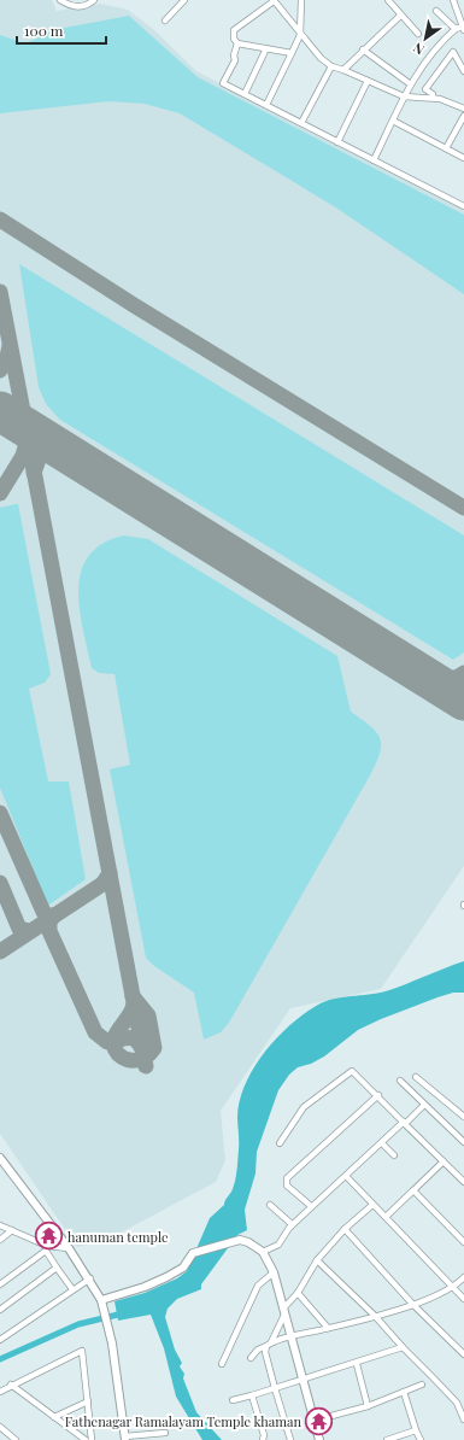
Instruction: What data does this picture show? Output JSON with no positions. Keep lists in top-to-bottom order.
{
  "places": {
    "temple": ["hanuman temple", "Fathenagar Ramalayam Temple khaman"]
  },
  "scale_bar": "100 m",
  "north": "bottom left"
}
